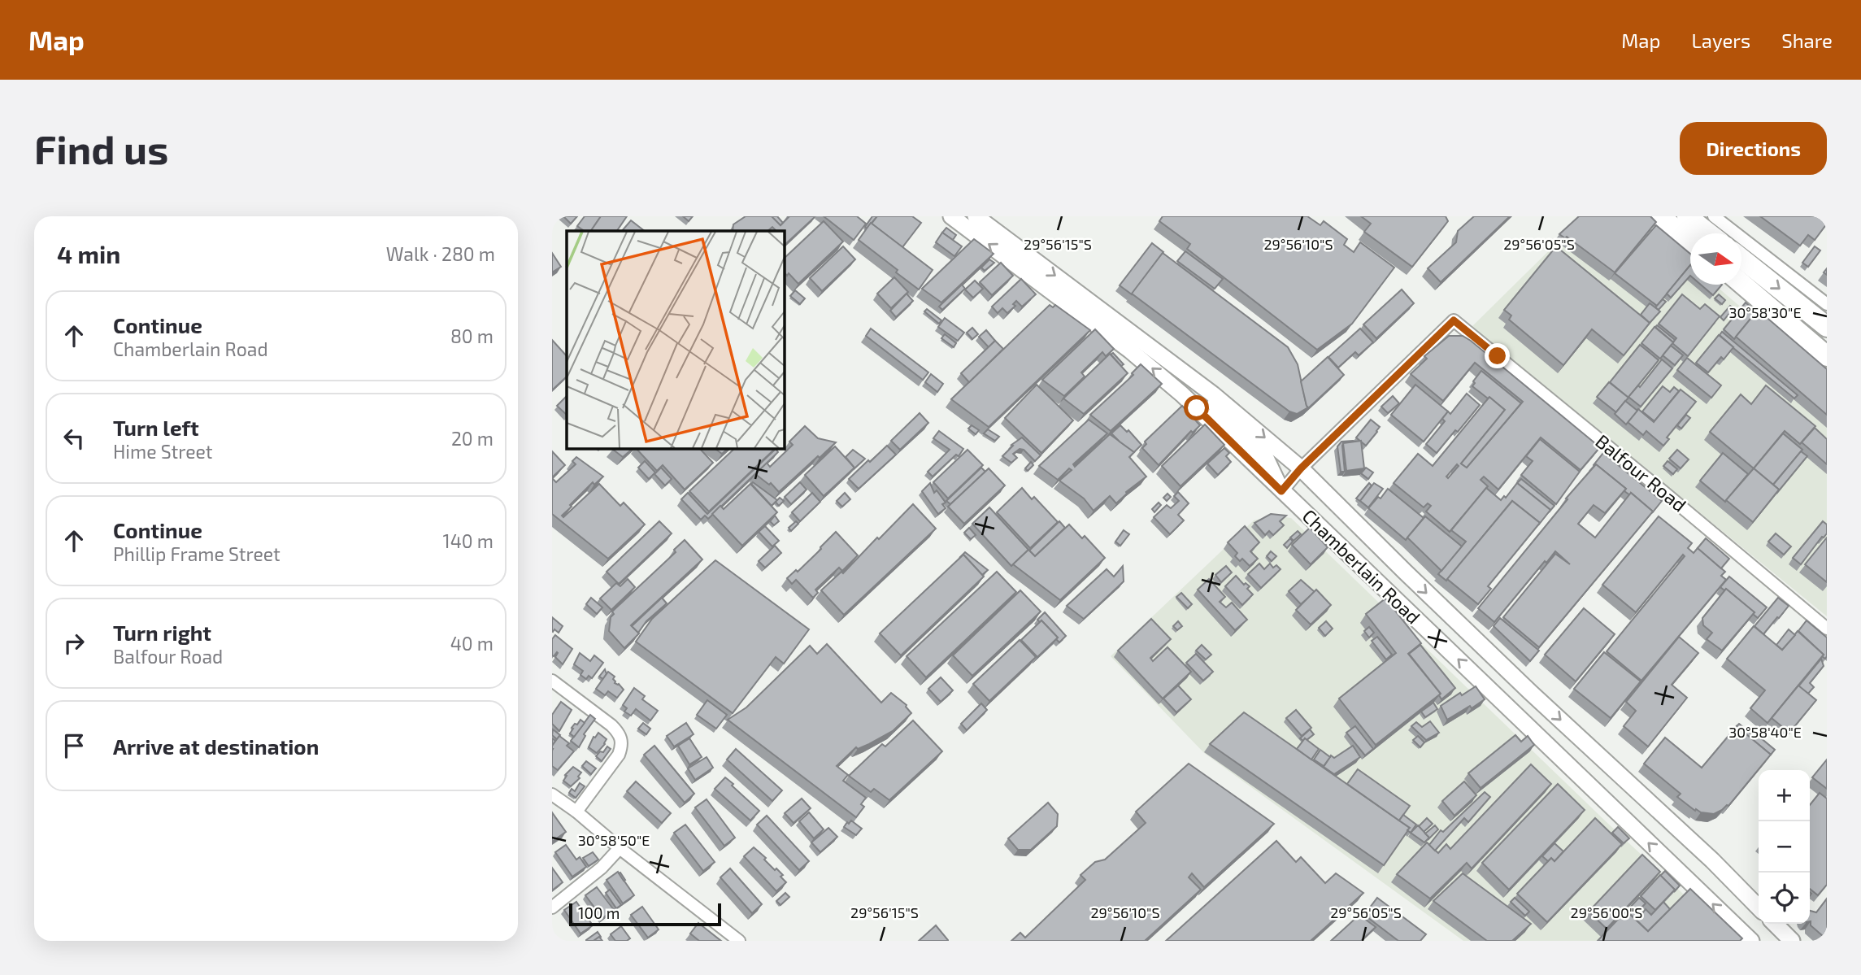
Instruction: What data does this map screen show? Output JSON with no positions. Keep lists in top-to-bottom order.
{
  "streets": {
    "street": ["Balfour Road", "Chamberlain Road"]
  },
  "crossings": [
    ["Balfour Road", "Chamberlain Road"]
  ],
  "scale_bar": "100 m",
  "north": "right",
  "page": {
    "header": "Map",
    "nav": ["Map", "Layers", "Share"],
    "buttons": "Directions",
    "title": "Find us",
    "heading": ["4 min", "Walk · 280 m"],
    "list": [
      ["Continue", "Chamberlain Road", "80 m"],
      ["Turn left", "Hime Street", "20 m"],
      ["Continue", "Phillip Frame Street", "140 m"],
      ["Turn right", "Balfour Road", "40 m"],
      "Arrive at destination"
    ],
    "map_buttons": ["+", "−"],
    "scale": "100 m"
  },
  "coordinates": [
    "29°56'15\"S",
    "29°56'10\"S",
    "29°56'05\"S",
    "30°58'30\"E",
    "30°58'40\"E",
    "30°58'50\"E",
    "29°56'00\"S"
  ]
}
